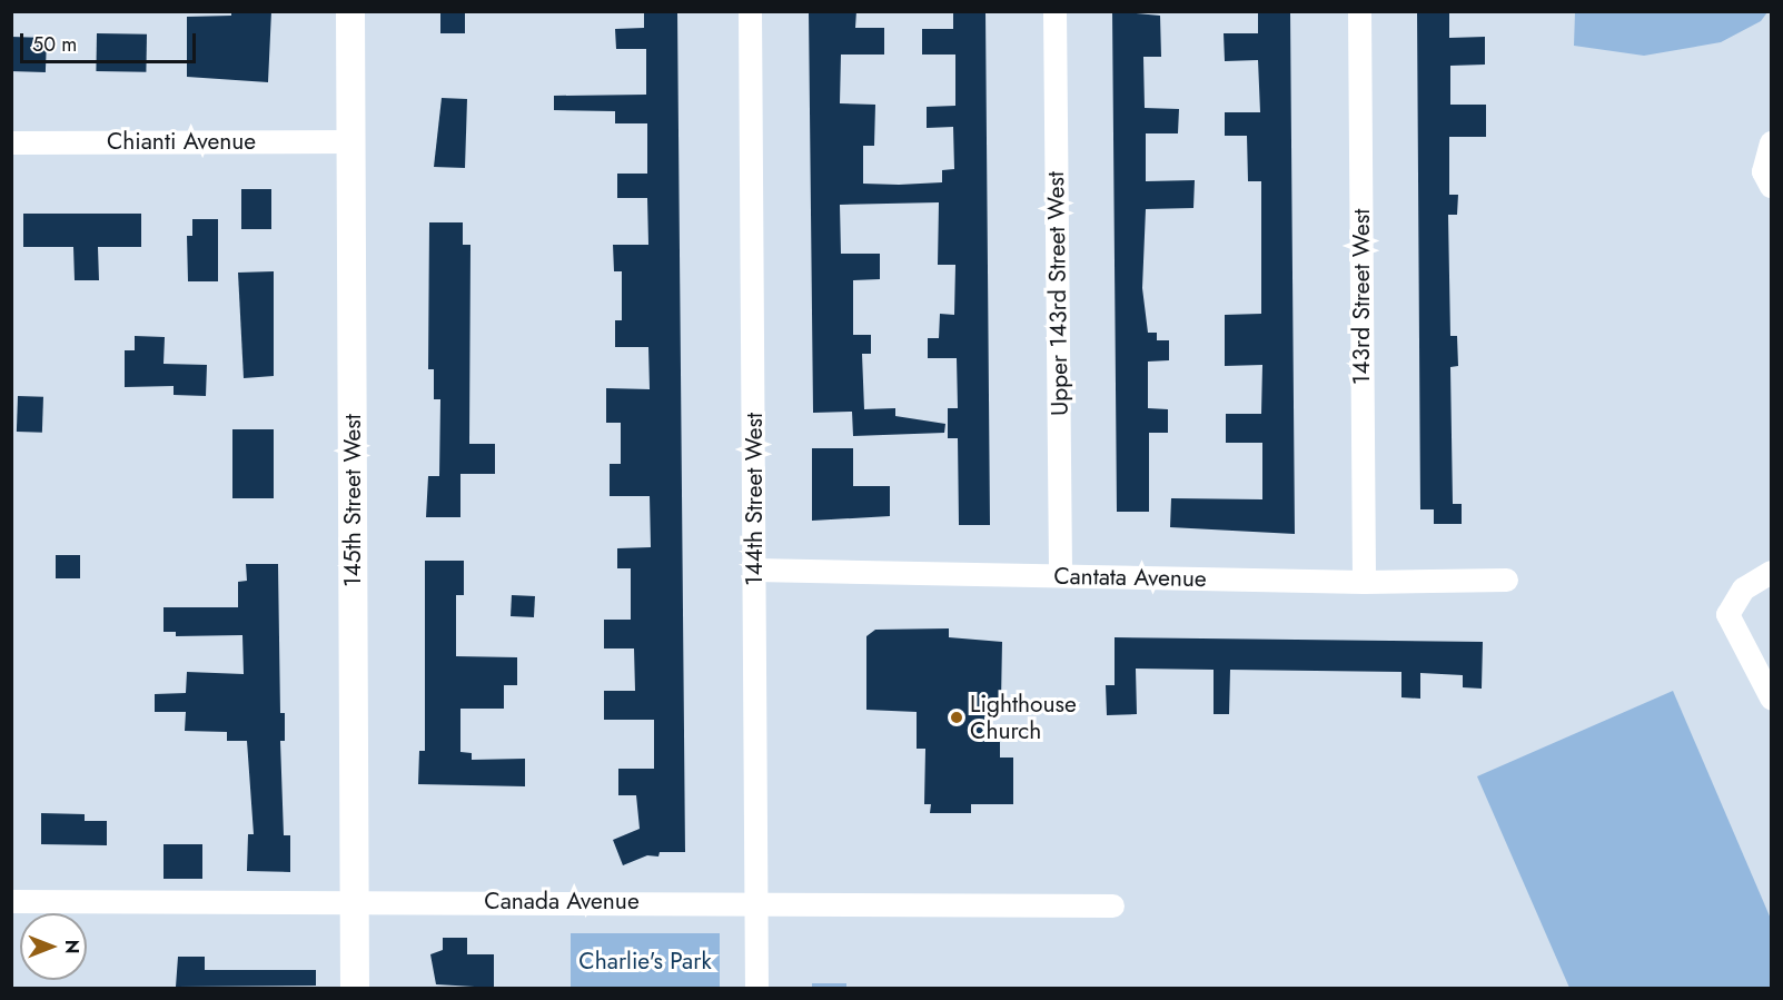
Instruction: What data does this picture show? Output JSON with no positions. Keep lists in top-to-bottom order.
{
  "streets": {
    "street": [
      "Chianti Avenue",
      "Upper 143rd Street West",
      "143rd Street West",
      "144th Street West",
      "145th Street West",
      "Cantata Avenue",
      "Canada Avenue"
    ]
  },
  "crossings": [
    ["Chianti Avenue", "145th Street West"],
    ["Upper 143rd Street West", "Cantata Avenue"],
    ["143rd Street West", "Cantata Avenue"],
    ["144th Street West", "Cantata Avenue"],
    ["144th Street West", "Canada Avenue"],
    ["145th Street West", "Canada Avenue"]
  ],
  "parks": ["Charlie's Park"],
  "places": ["Lighthouse Church"],
  "scale_bar": "50 m",
  "north": "right"
}
